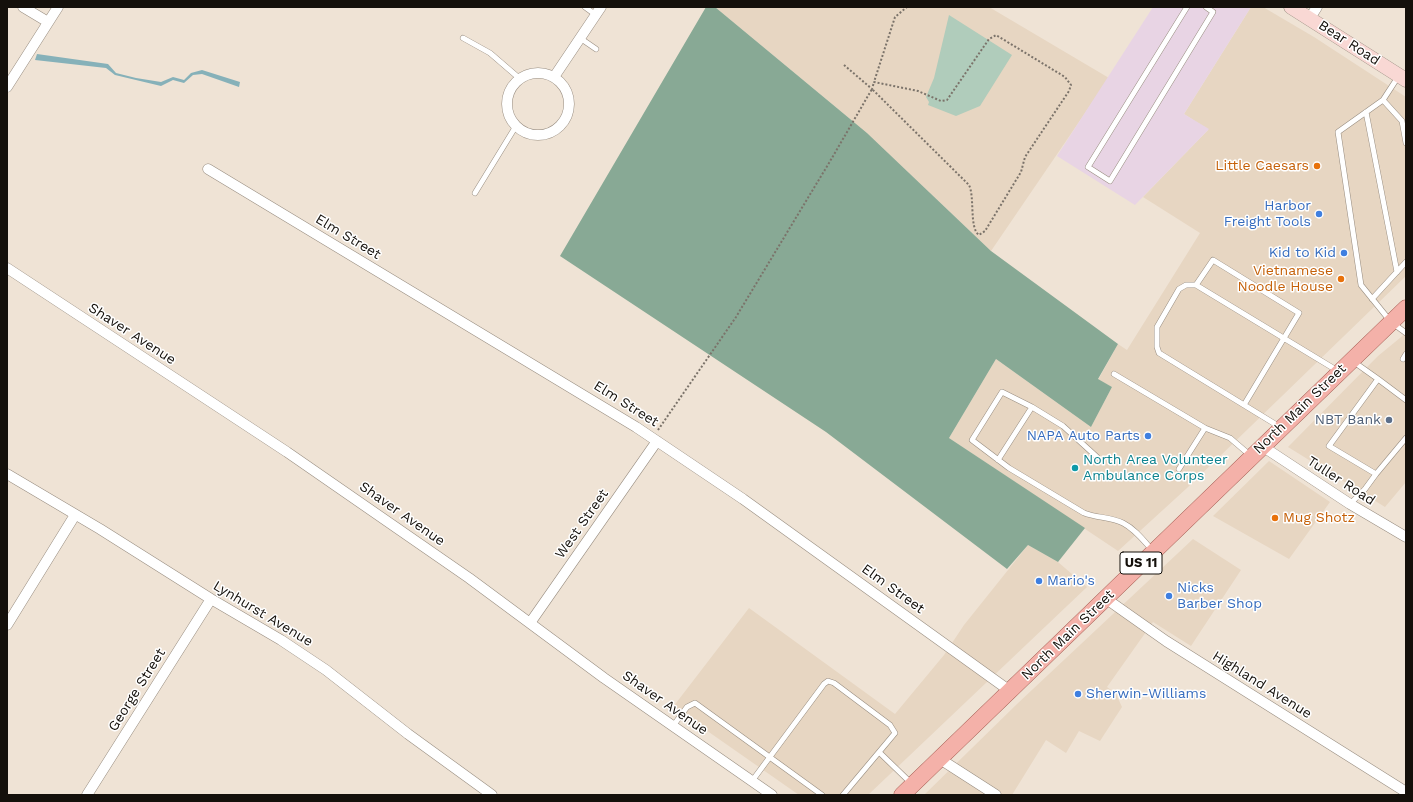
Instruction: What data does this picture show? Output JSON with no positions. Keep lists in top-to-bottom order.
{
  "streets": {
    "main road": ["Bear Road", "North Main Street", "US 11"],
    "street": [
      "Elm Street",
      "Shaver Avenue",
      "Tuller Road",
      "West Street",
      "Lynhurst Avenue",
      "Highland Avenue",
      "George Street"
    ]
  },
  "crossings": [
    ["Elm Street", "North Main Street"],
    ["Elm Street", "West Street"],
    ["Shaver Avenue", "West Street"],
    ["North Main Street", "Tuller Road"],
    ["North Main Street", "Highland Avenue"],
    ["Lynhurst Avenue", "George Street"]
  ],
  "places": [
    "Little Caesars",
    "Harbor Freight Tools",
    "Kid to Kid",
    "Vietnamese Noodle House",
    "NBT Bank",
    "NAPA Auto Parts",
    "North Area Volunteer Ambulance Corps",
    "Mug Shotz",
    "Mario's",
    "Nicks Barber Shop",
    "Sherwin-Williams"
  ]
}
